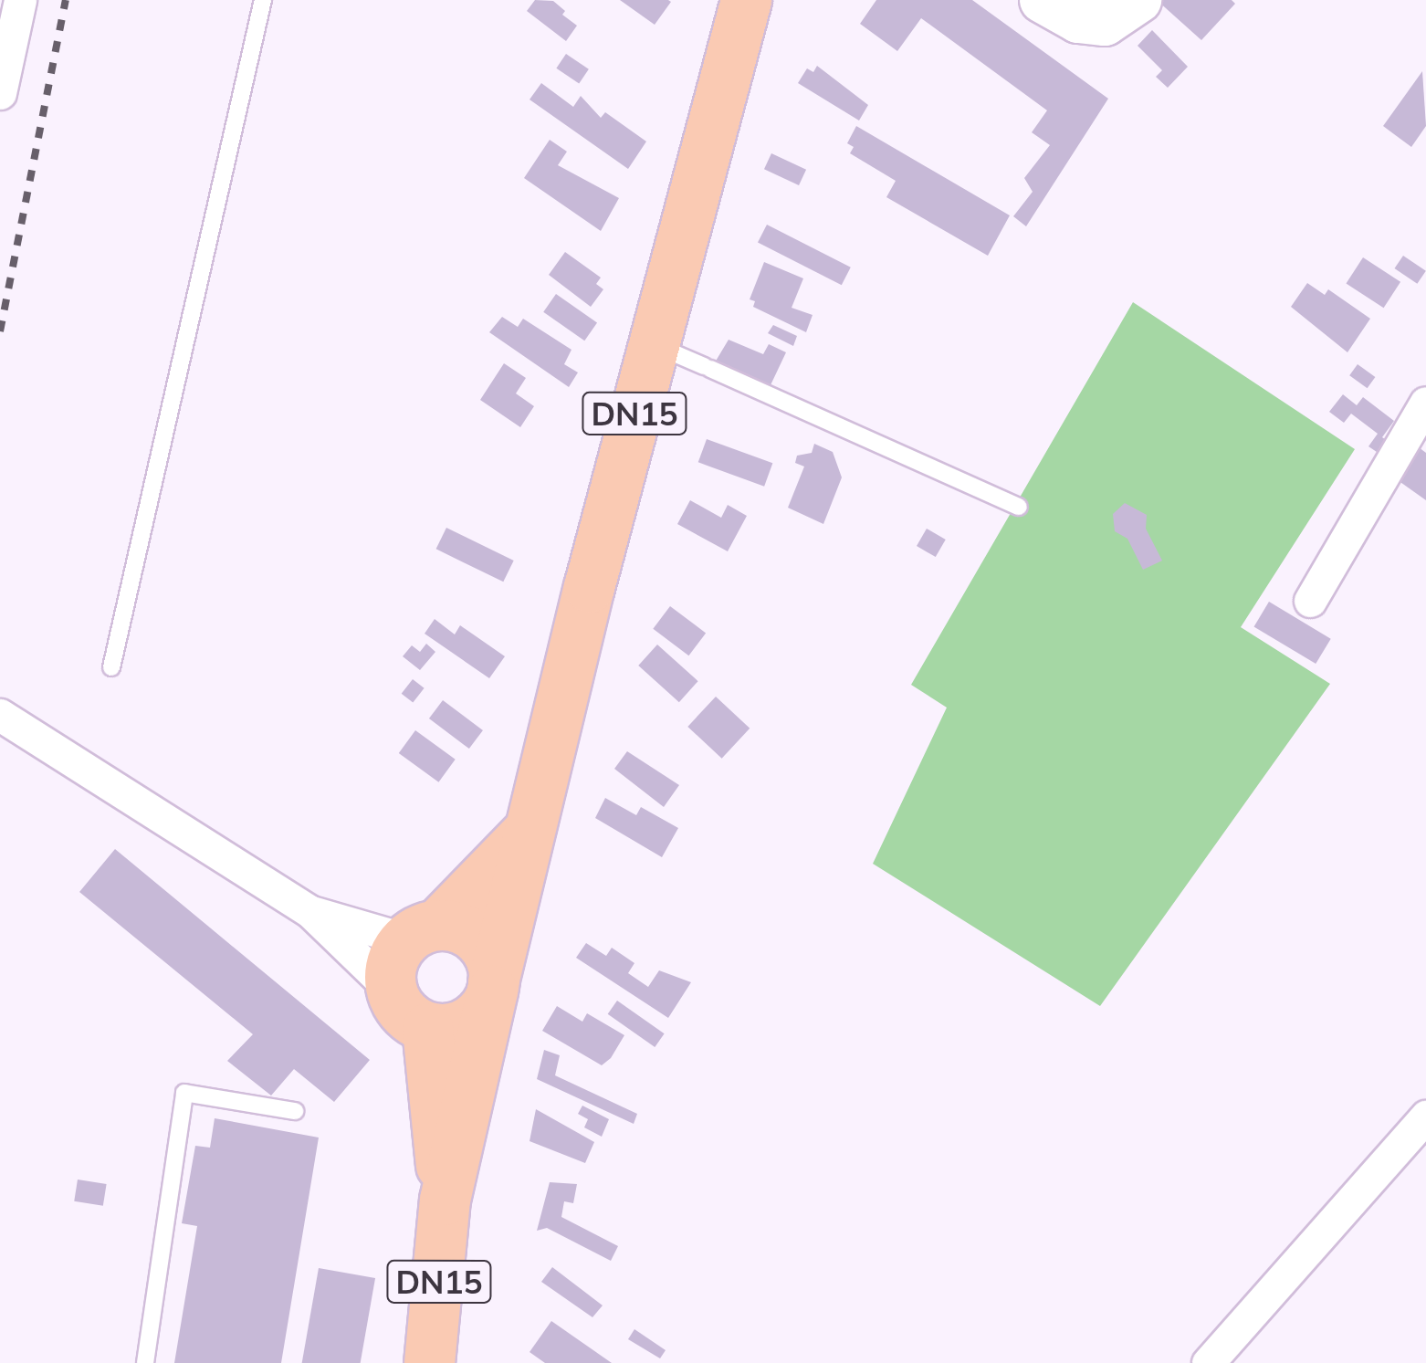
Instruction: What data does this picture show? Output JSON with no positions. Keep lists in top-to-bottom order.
{
  "streets": {
    "main road": ["DN15"]
  }
}
